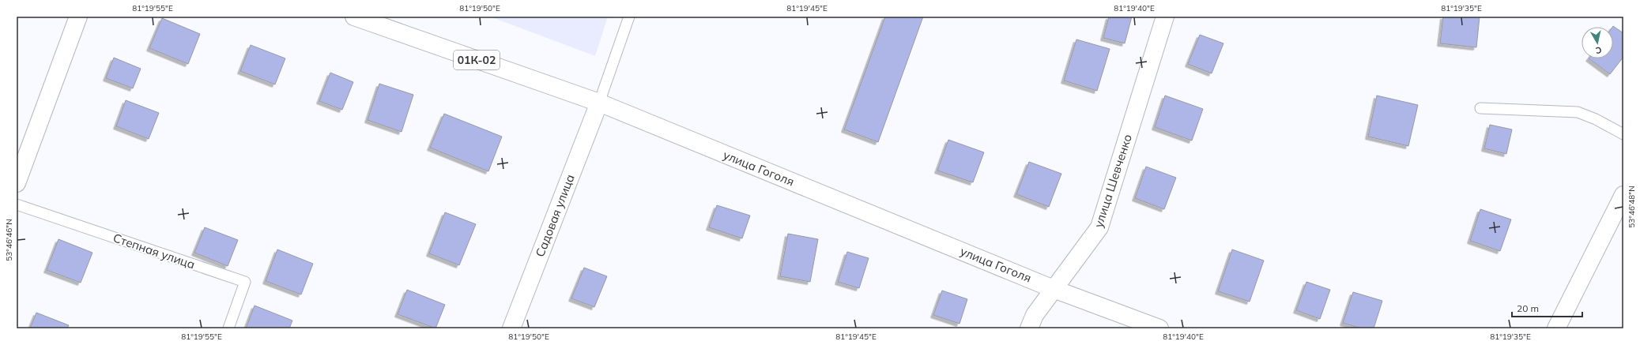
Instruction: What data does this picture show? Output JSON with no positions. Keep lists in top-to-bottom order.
{
  "streets": {
    "main road": [
      "01К-02",
      "улица Гоголя",
      "улица Шевченко",
      "Садовая улица"
    ],
    "lane": ["Степная улица"]
  },
  "crossings": [
    ["улица Гоголя", "улица Шевченко"],
    ["улица Гоголя", "Садовая улица"]
  ],
  "scale_bar": "20 m",
  "north": "bottom",
  "coordinates": [
    "81°19'55\"E",
    "81°19'50\"E",
    "81°19'45\"E",
    "81°19'40\"E",
    "81°19'35\"E",
    "53°46'48\"N",
    "53°46'46\"N"
  ]
}
